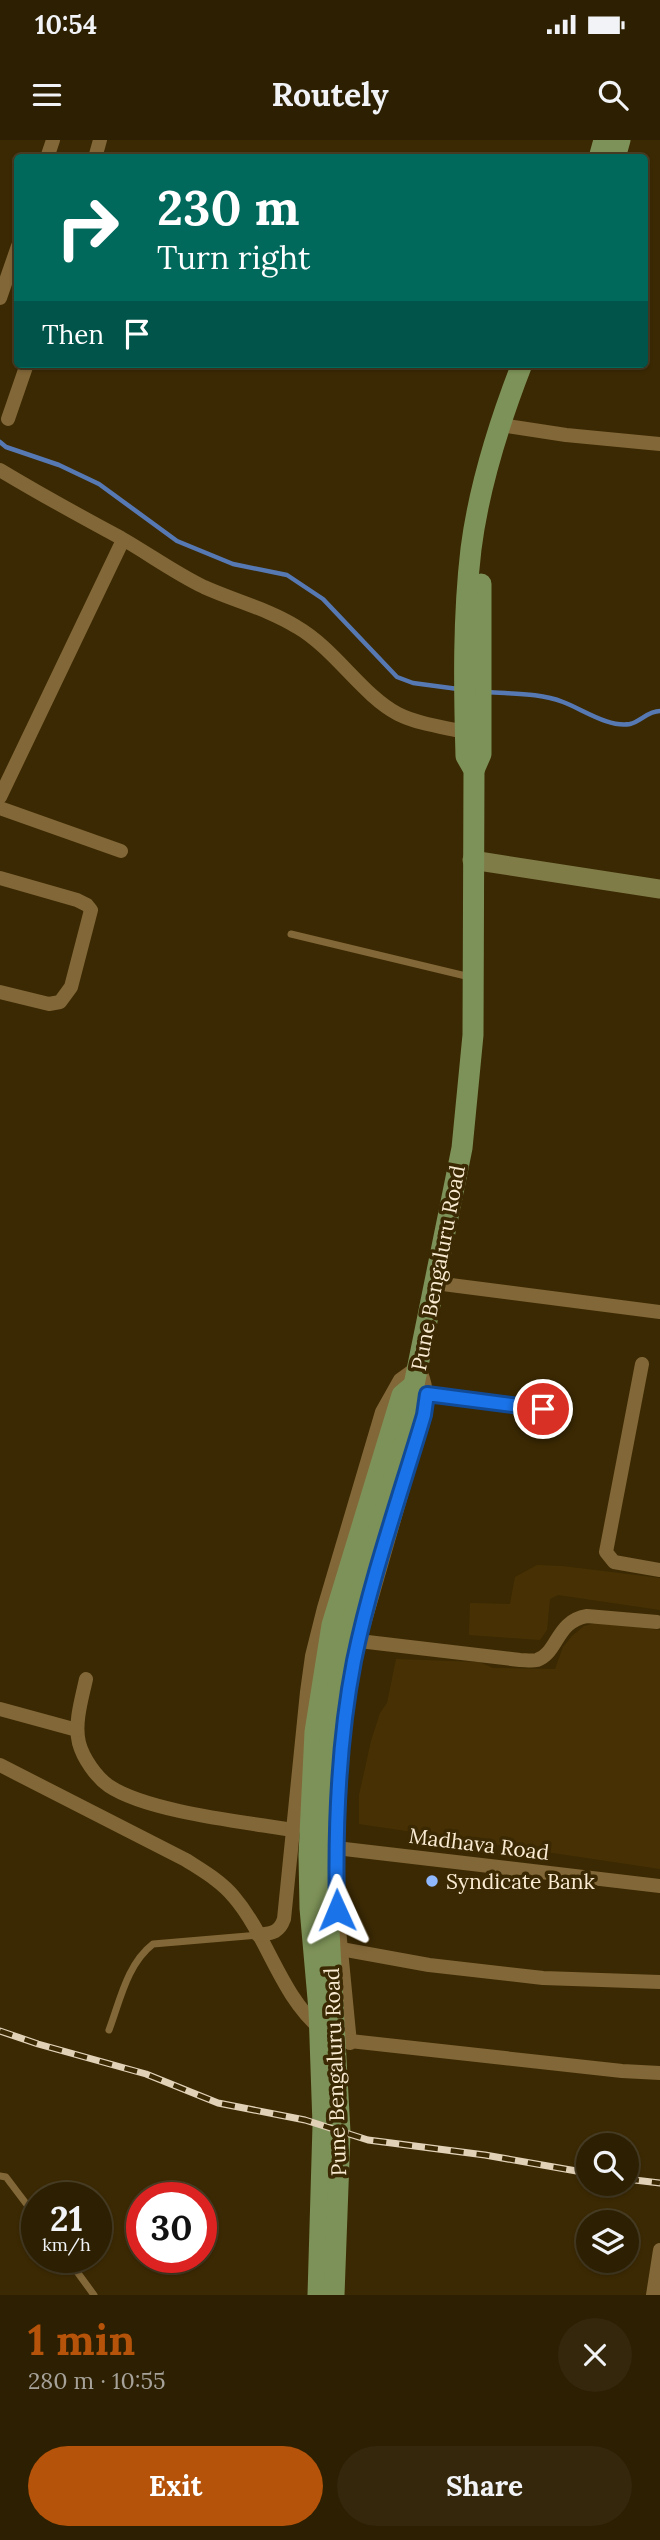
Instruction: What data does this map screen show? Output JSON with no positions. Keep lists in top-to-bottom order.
{
  "streets": {
    "main road": ["Pune Bengaluru Road"],
    "street": ["Madhava Road"]
  },
  "places": ["Syndicate Bank"],
  "page": {
    "status": "10:54",
    "header": "Routely",
    "turn": ["230 m", "Turn right"],
    "then": "Then",
    "speed": "21 km/h",
    "limit": "30",
    "heading": ["1 min", "280 m · 10:55"],
    "buttons": ["Exit", "Share"]
  }
}
